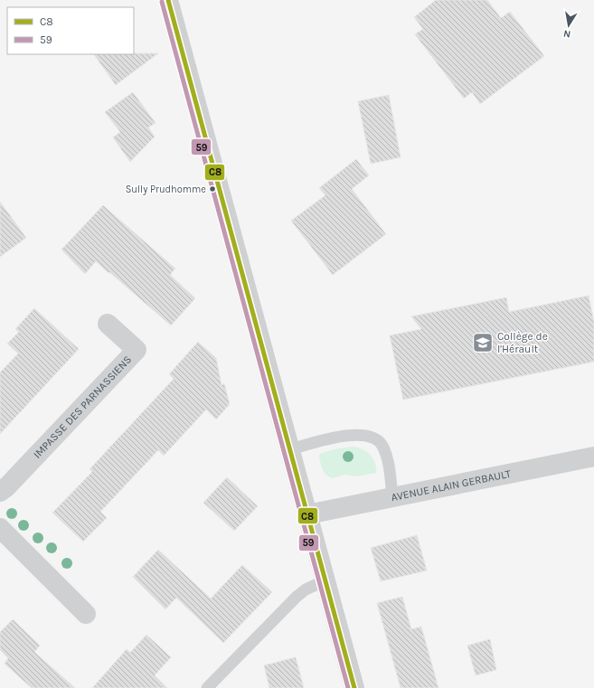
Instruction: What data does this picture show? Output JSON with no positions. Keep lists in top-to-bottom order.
{
  "streets": {
    "street": ["IMPASSE DES PARNASSIENS", "AVENUE ALAIN GERBAULT"]
  },
  "places": {
    "other": ["Sully Prudhomme"],
    "school or university": ["Collège de l'Hérault"]
  },
  "lines": ["transit line C8", "transit line 59"],
  "legend": ["C8", "59"],
  "north": "bottom"
}
